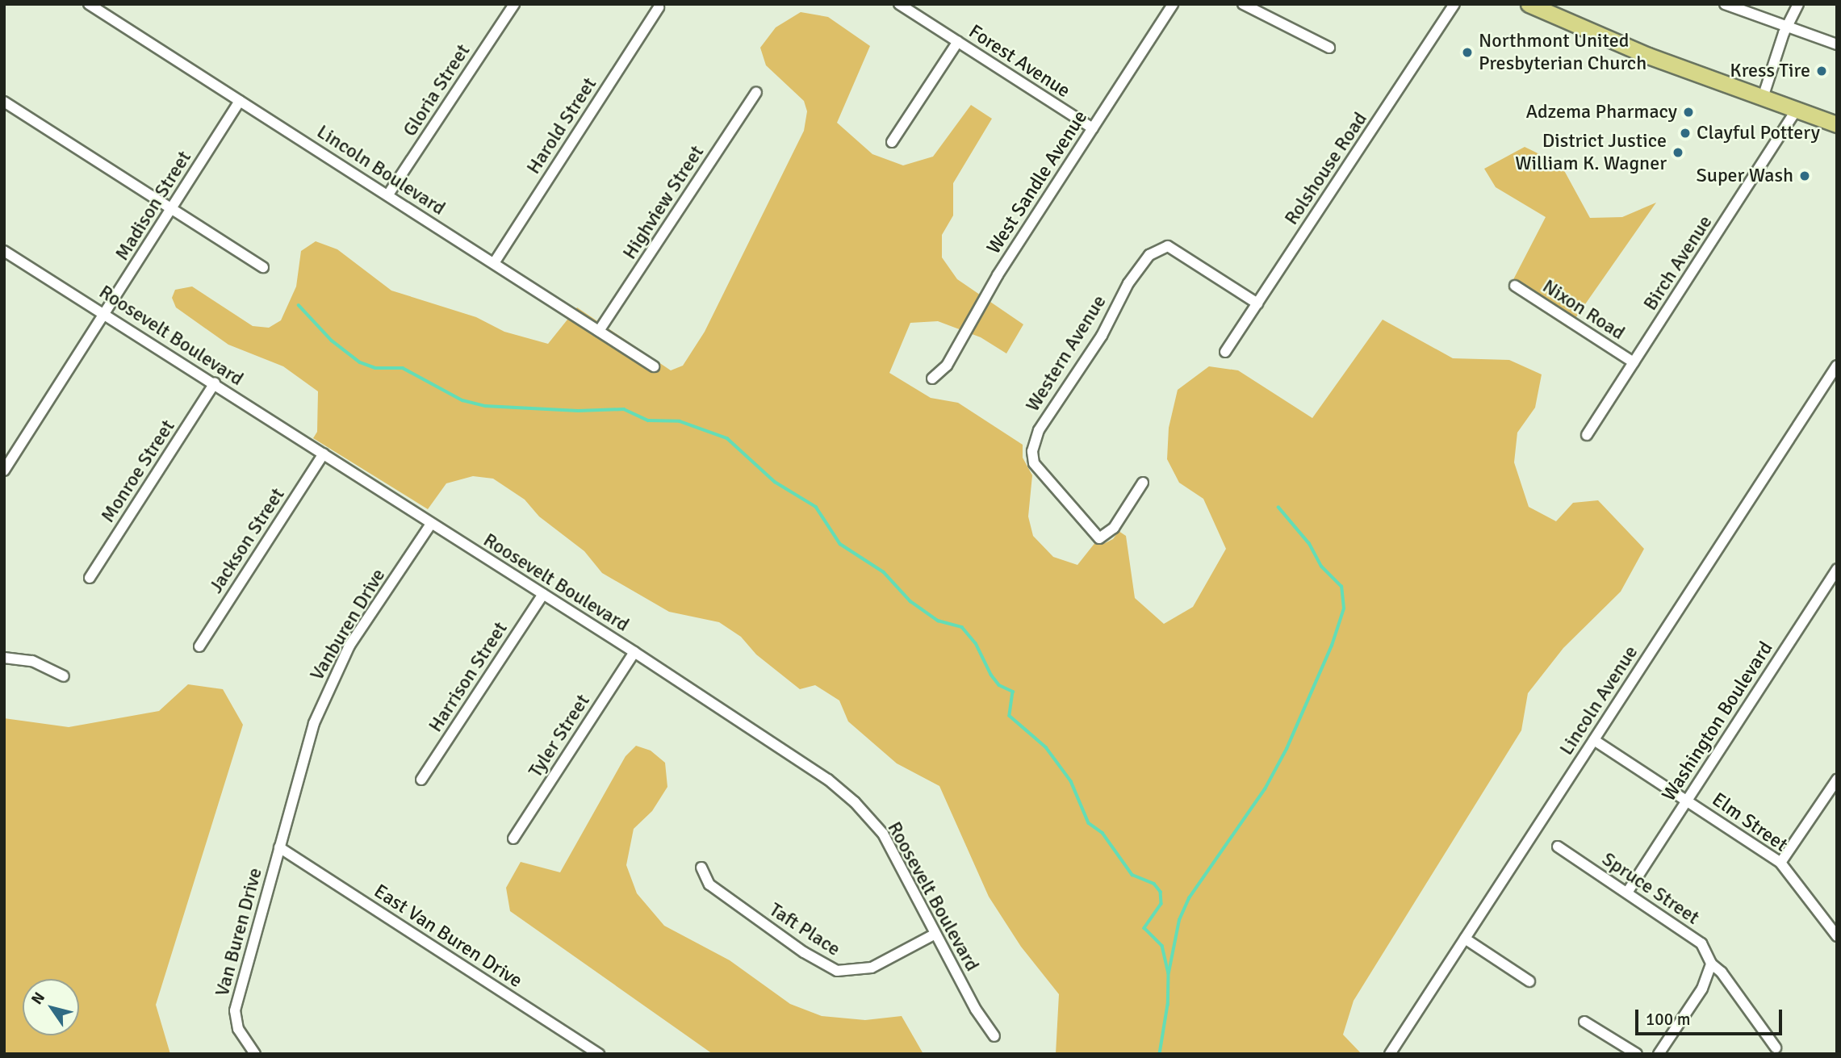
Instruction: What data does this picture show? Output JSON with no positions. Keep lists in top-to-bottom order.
{
  "streets": {
    "street": [
      "Forest Avenue",
      "Gloria Street",
      "Harold Street",
      "Rolshouse Road",
      "Lincoln Boulevard",
      "West Sandle Avenue",
      "Highview Street",
      "Madison Street",
      "Birch Avenue",
      "Nixon Road",
      "Roosevelt Boulevard",
      "Western Avenue",
      "Monroe Street",
      "Jackson Street",
      "Vanburen Drive",
      "Harrison Street",
      "Lincoln Avenue",
      "Washington Boulevard",
      "Tyler Street",
      "Elm Street",
      "Spruce Street",
      "Taft Place",
      "Van Buren Drive",
      "East Van Buren Drive"
    ]
  },
  "crossings": [
    ["Forest Avenue", "West Sandle Avenue"],
    ["Gloria Street", "Lincoln Boulevard"],
    ["Harold Street", "Lincoln Boulevard"],
    ["Rolshouse Road", "Western Avenue"],
    ["Lincoln Boulevard", "Highview Street"],
    ["Lincoln Boulevard", "Madison Street"],
    ["Madison Street", "Roosevelt Boulevard"],
    ["Birch Avenue", "Nixon Road"],
    ["Roosevelt Boulevard", "Monroe Street"],
    ["Roosevelt Boulevard", "Jackson Street"],
    ["Roosevelt Boulevard", "Vanburen Drive"],
    ["Roosevelt Boulevard", "Harrison Street"],
    ["Roosevelt Boulevard", "Tyler Street"],
    ["Roosevelt Boulevard", "Taft Place"],
    ["Vanburen Drive", "Van Buren Drive"],
    ["Vanburen Drive", "East Van Buren Drive"],
    ["Lincoln Avenue", "Elm Street"],
    ["Washington Boulevard", "Elm Street"],
    ["Washington Boulevard", "Spruce Street"],
    ["Van Buren Drive", "East Van Buren Drive"]
  ],
  "places": [
    "Northmont United Presbyterian Church",
    "Kress Tire",
    "Adzema Pharmacy",
    "Clayful Pottery",
    "District Justice William K. Wagner",
    "Super Wash"
  ],
  "scale_bar": "100 m",
  "north": "top left"
}
